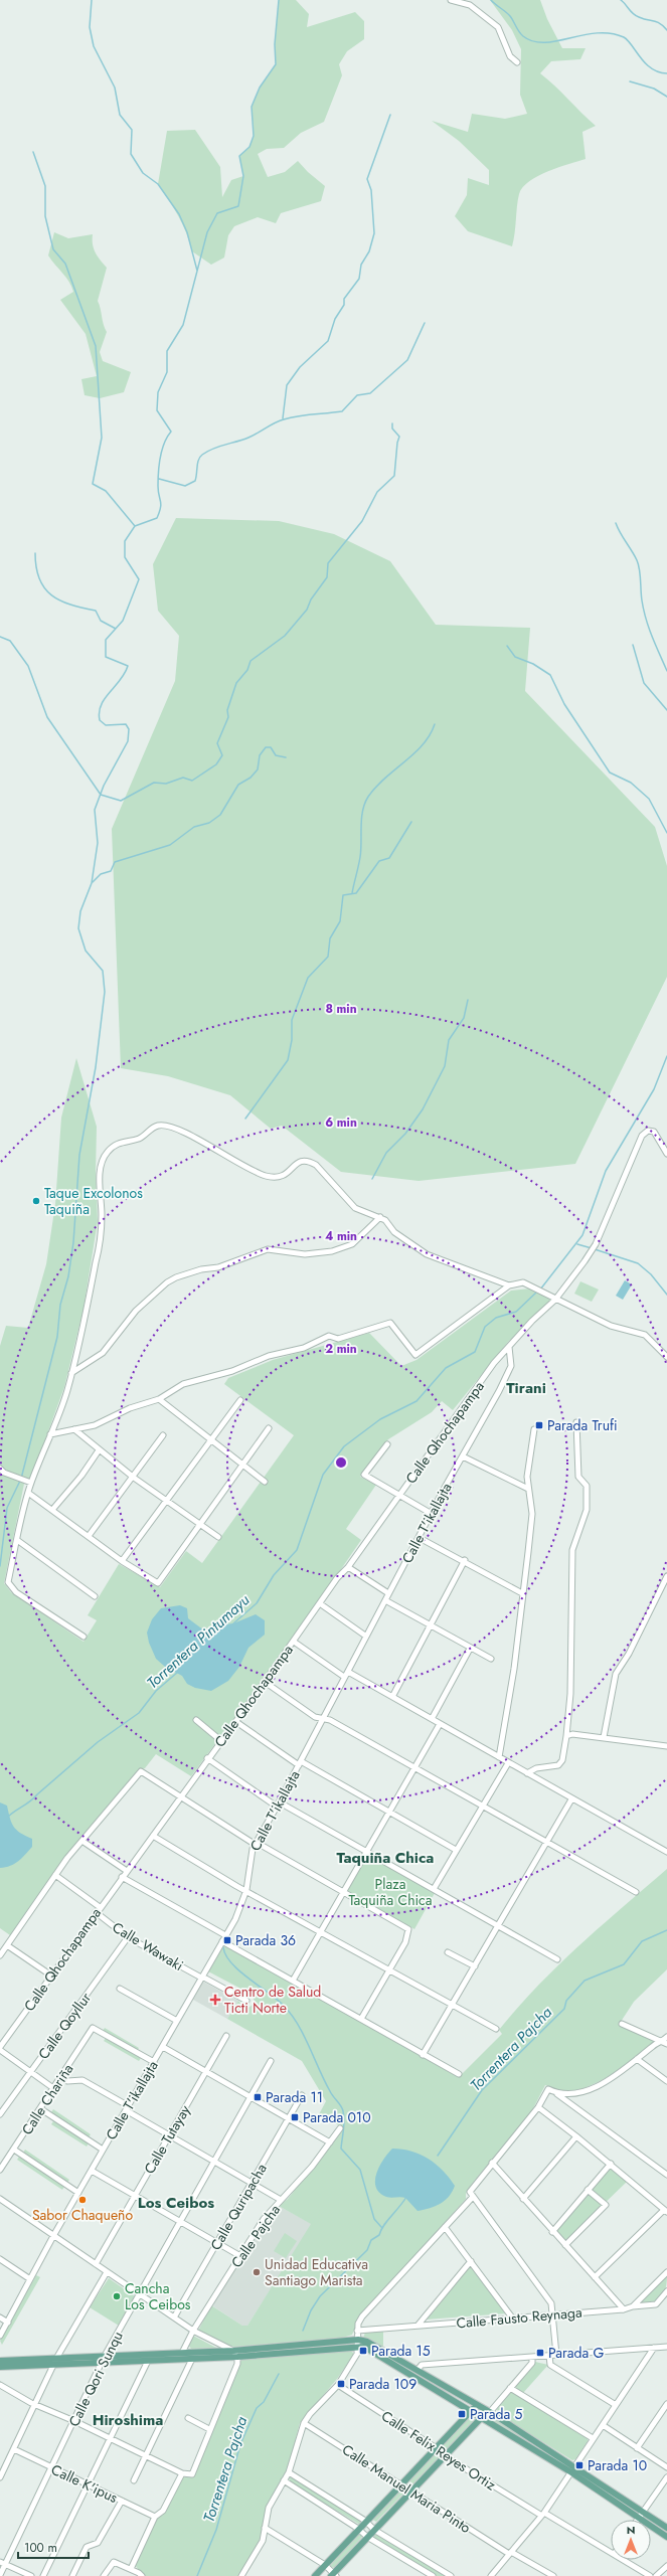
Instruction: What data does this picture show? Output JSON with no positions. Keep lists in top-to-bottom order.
{
  "streets": {
    "street": [
      "Calle Qhochapampa",
      "Calle T'ikallajta",
      "Calle Wawaki",
      "Calle Qoyllur",
      "Calle Chariña",
      "Calle Tutayay",
      "Calle Quripacha",
      "Calle Pajcha",
      "Calle Fausto Reynaga",
      "Calle Qori Sunqu",
      "Calle Felix Reyes Ortiz",
      "Calle K'ipus",
      "Calle Manuel Maria Pinto"
    ]
  },
  "crossings": [
    ["Calle Qhochapampa", "Calle T'ikallajta"],
    ["Calle Qhochapampa", "Calle Wawaki"],
    ["Calle T'ikallajta", "Calle Wawaki"],
    ["Calle T'ikallajta", "Calle Chariña"],
    ["Calle Wawaki", "Calle Qoyllur"],
    ["Calle Qori Sunqu", "Calle K'ipus"]
  ],
  "districts": [
    "Tirani",
    "Taquiña Chica",
    "Los Ceibos",
    "Hiroshima"
  ],
  "water": ["Torrentera Pintumayu", "Torrentera Pajcha"],
  "parks": ["Plaza Taquiña Chica"],
  "places": {
    "other": [
      "Taque Excolonos Taquiña",
      "Sabor Chaqueño",
      "Unidad Educativa Santiago Marista",
      "Cancha Los Ceibos"
    ],
    "transit": [
      "Parada Trufi",
      "Parada 36",
      "Parada 11",
      "Parada 010",
      "Parada 15",
      "Parada G",
      "Parada 109",
      "Parada 5",
      "Parada 10"
    ],
    "health": ["Centro de Salud Ticti Norte"]
  },
  "scale_bar": "100 m",
  "north": "top",
  "rings": [
    "8 min",
    "6 min",
    "4 min",
    "2 min"
  ]
}
